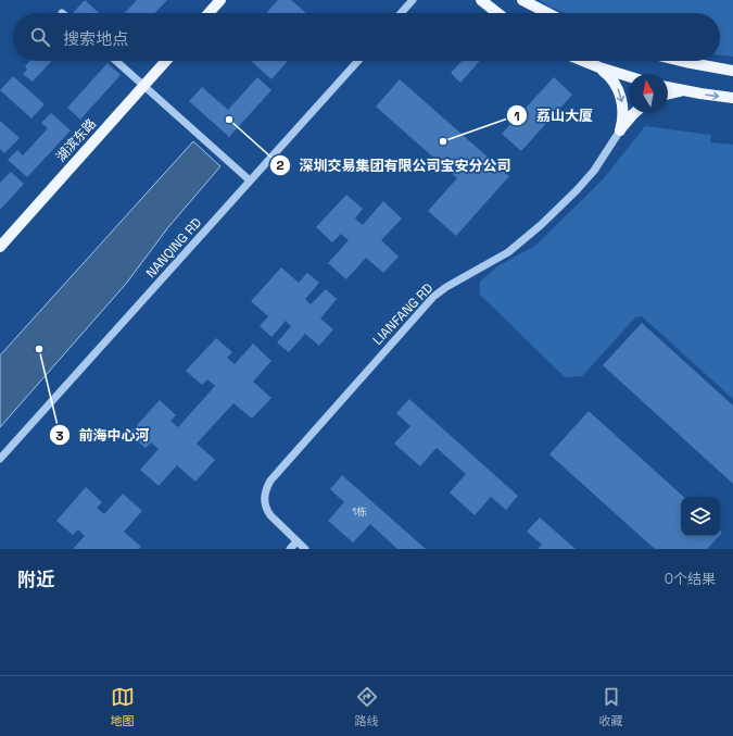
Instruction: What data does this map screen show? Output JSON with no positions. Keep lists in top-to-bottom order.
{
  "streets": {
    "main road": ["湖滨东路"],
    "street": ["NANQING RD", "LIANFANG RD"]
  },
  "places": ["深圳交易集团有限公司宝安分公司", "荔山大厦", "前海中心河"],
  "house_numbers": ["1栋"],
  "north": "top",
  "page": {
    "search": "搜索地点",
    "heading": ["附近", "0个结果"],
    "nav": ["地图", "路线", "收藏"]
  }
}
